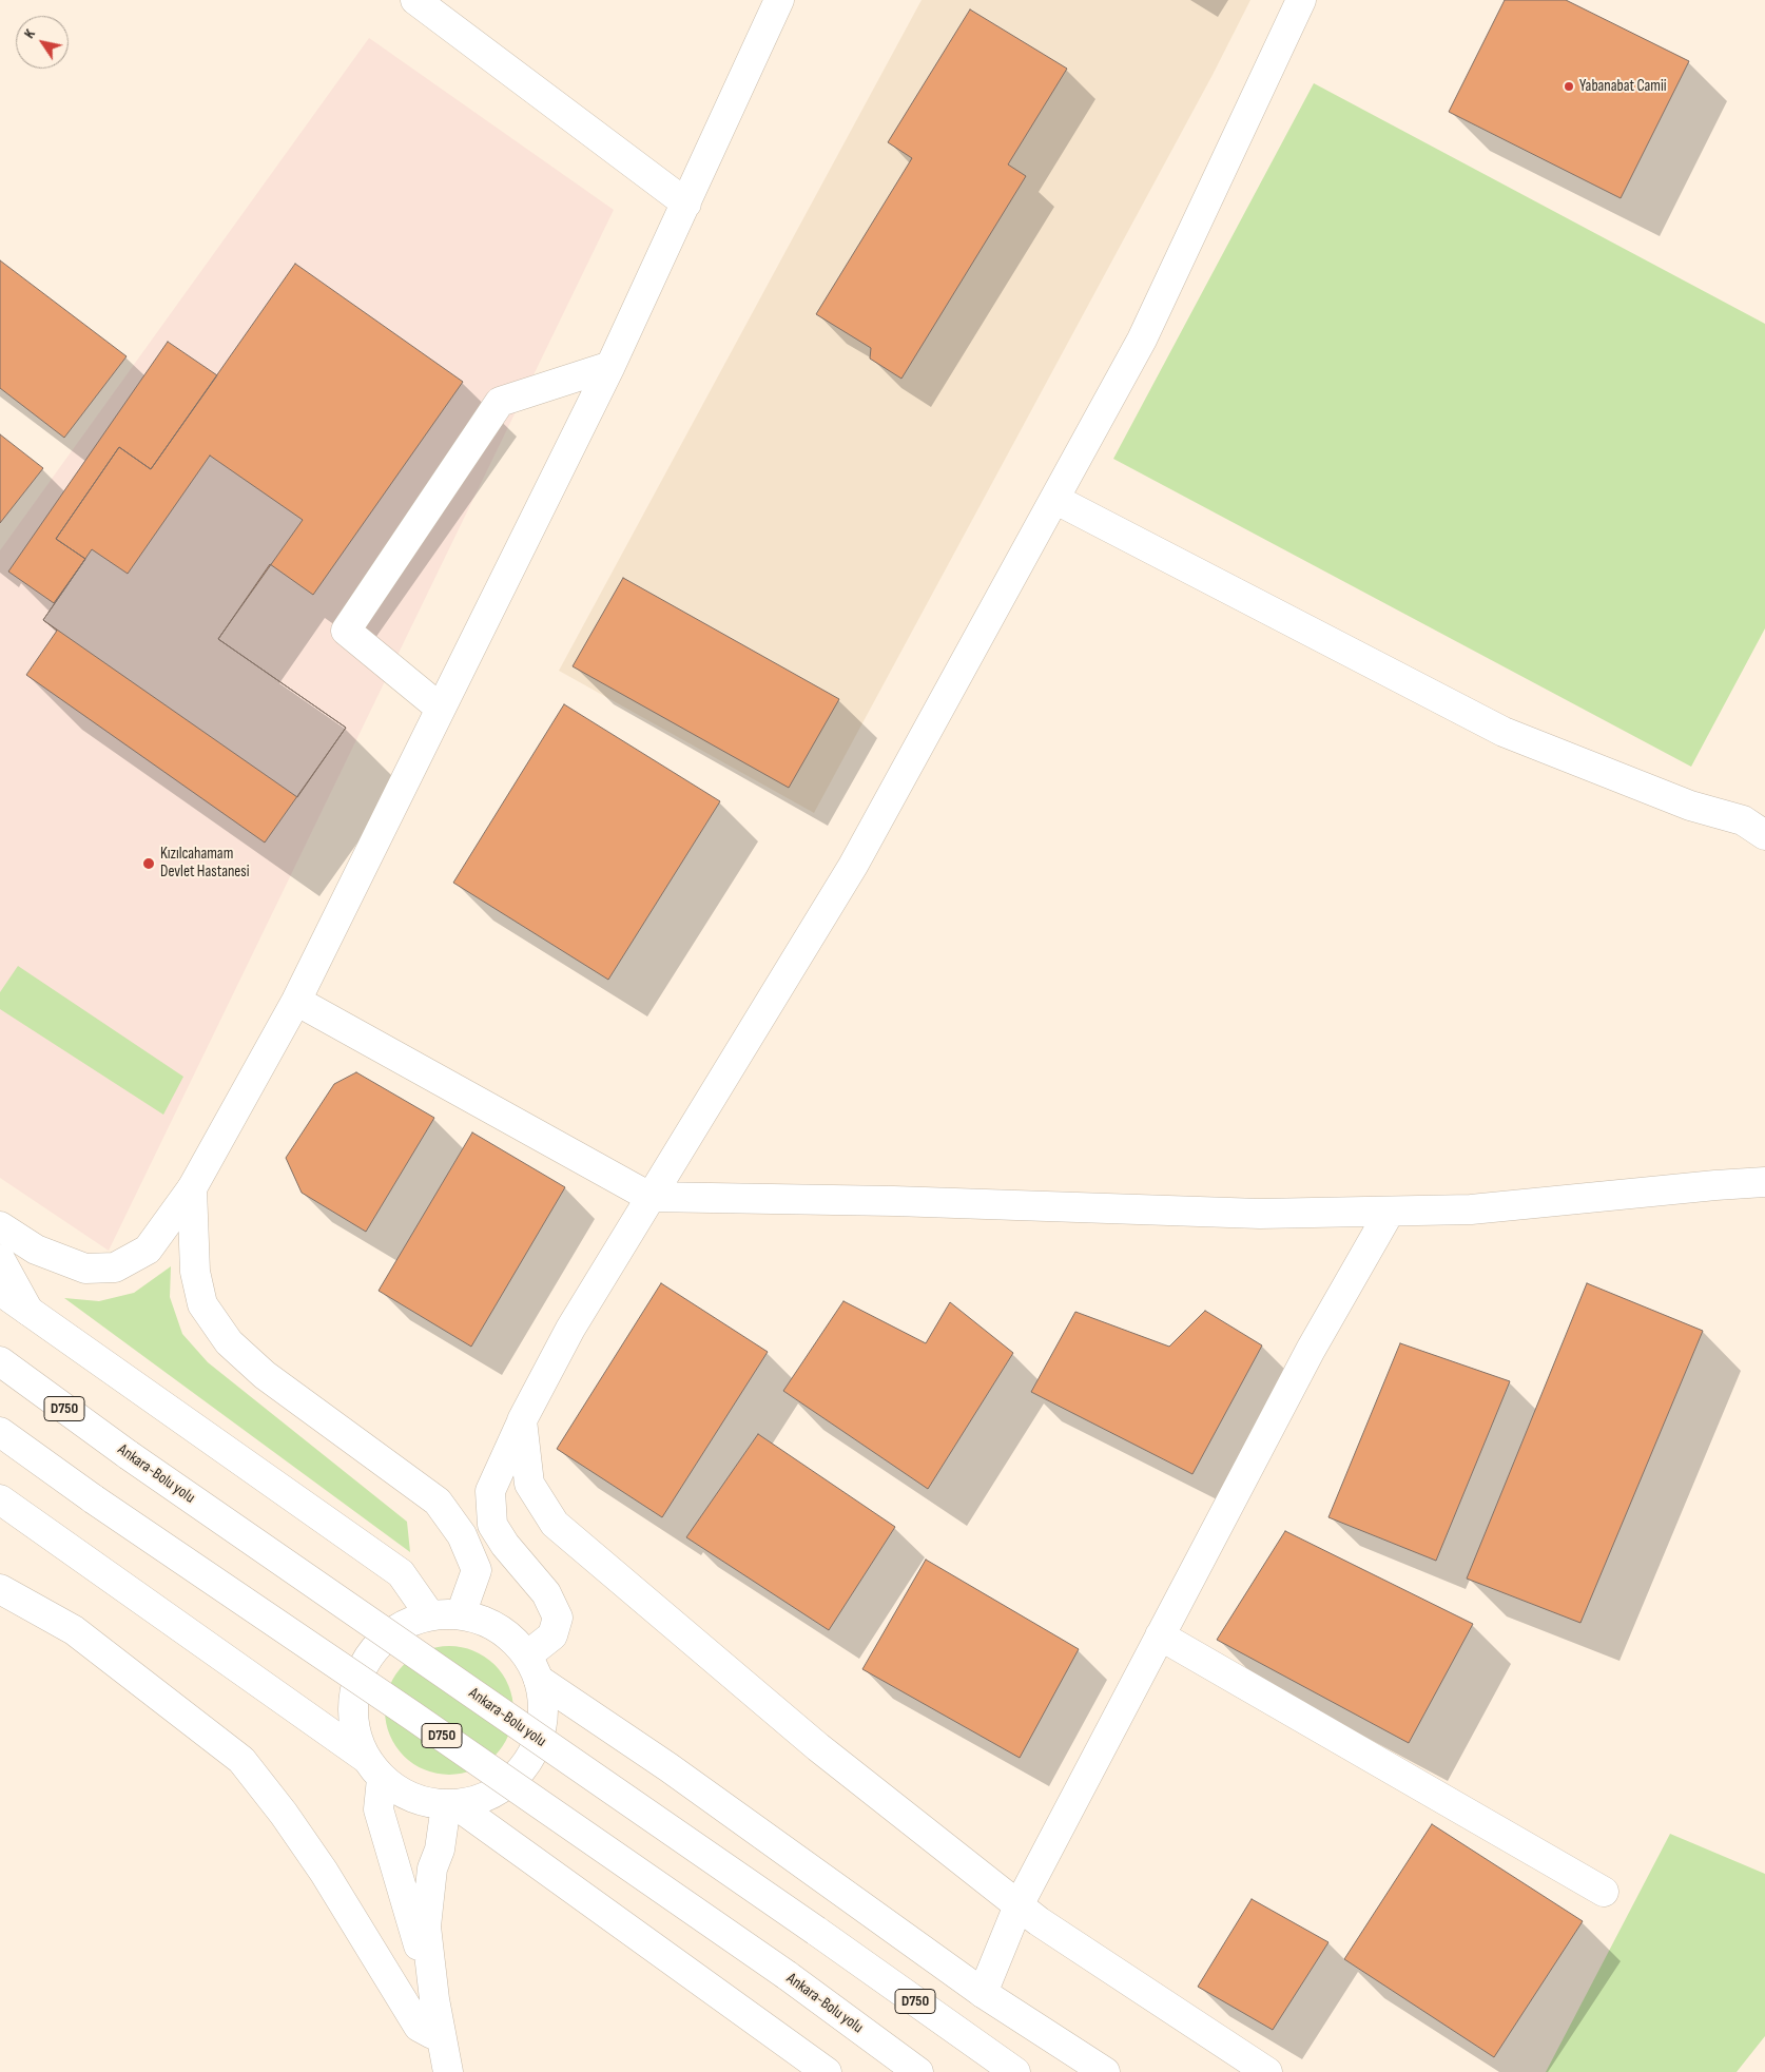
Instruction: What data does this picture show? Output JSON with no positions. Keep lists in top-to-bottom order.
{
  "streets": {
    "main road": ["D750", "Ankara-Bolu yolu"]
  },
  "places": ["Yabanabat Camii", "Kızılcahamam Devlet Hastanesi"],
  "north": "top left"
}
